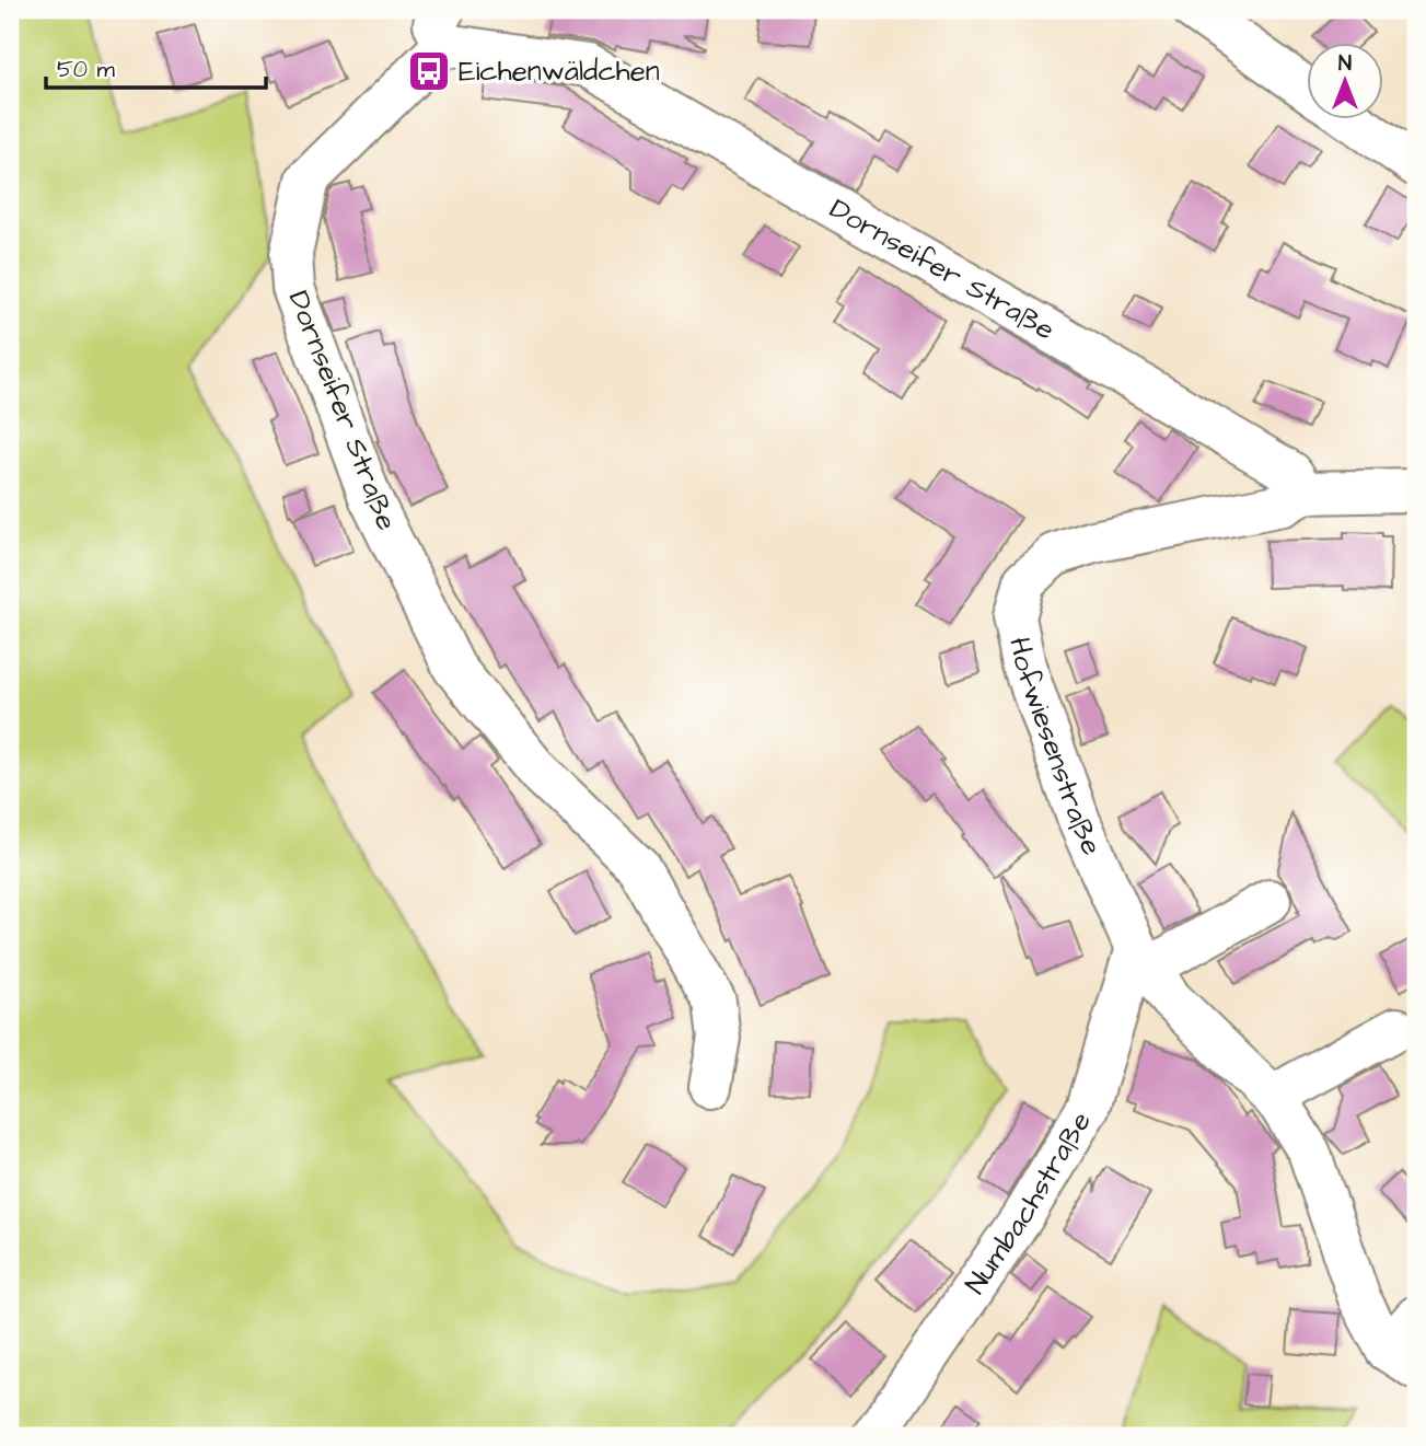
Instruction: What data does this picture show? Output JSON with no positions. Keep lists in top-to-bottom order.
{
  "streets": {
    "street": ["Dornseifer Straße", "Hofwiesenstraße", "Numbachstraße"]
  },
  "crossings": [
    ["Dornseifer Straße", "Hofwiesenstraße"],
    ["Hofwiesenstraße", "Numbachstraße"]
  ],
  "places": {
    "bus stop": ["Eichenwäldchen"]
  },
  "scale_bar": "50 m",
  "north": "top"
}
